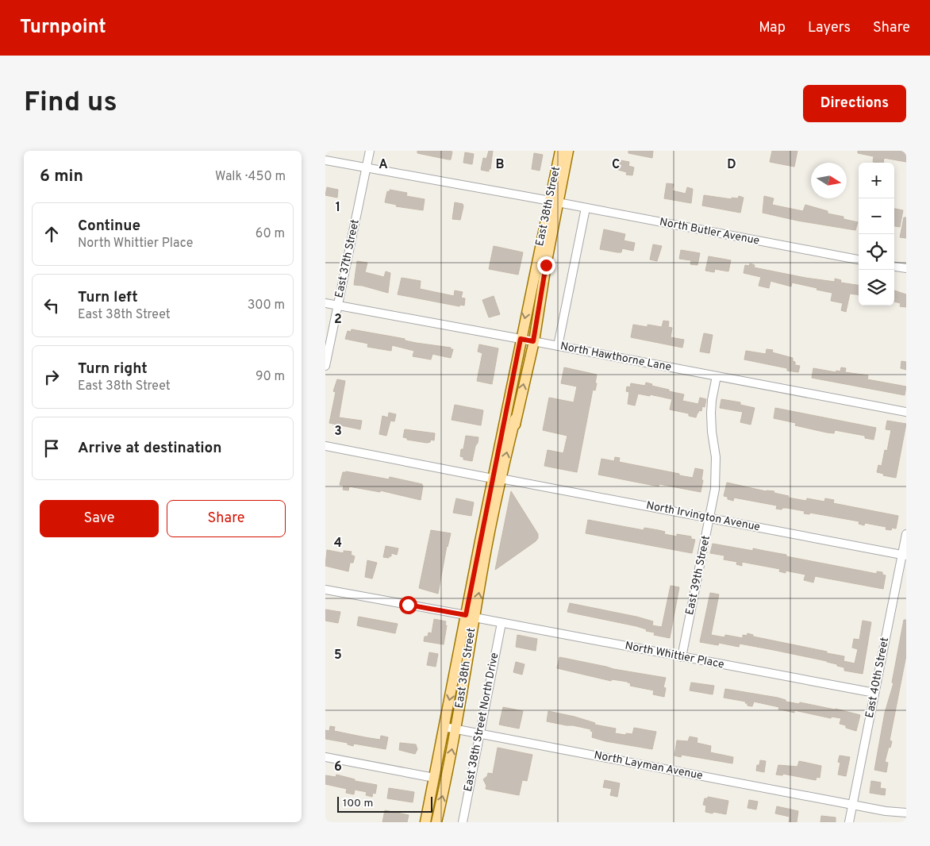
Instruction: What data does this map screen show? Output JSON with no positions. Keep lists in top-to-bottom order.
{
  "streets": {
    "main road": ["East 38th Street"],
    "street": [
      "North Butler Avenue",
      "East 37th Street",
      "North Hawthorne Lane",
      "North Irvington Avenue",
      "East 39th Street",
      "North Whittier Place",
      "East 40th Street",
      "East 38th Street North Drive",
      "North Layman Avenue"
    ]
  },
  "crossings": [
    ["East 38th Street", "North Butler Avenue"],
    ["East 38th Street", "North Hawthorne Lane"],
    ["East 38th Street", "North Irvington Avenue"],
    ["East 38th Street", "North Whittier Place"],
    ["East 38th Street", "North Layman Avenue"],
    ["North Butler Avenue", "East 37th Street"],
    ["East 37th Street", "North Hawthorne Lane"],
    ["North Hawthorne Lane", "East 39th Street"],
    ["North Irvington Avenue", "East 39th Street"],
    ["North Irvington Avenue", "East 40th Street"],
    ["East 39th Street", "North Whittier Place"],
    ["North Whittier Place", "East 40th Street"],
    ["North Whittier Place", "East 38th Street North Drive"],
    ["East 40th Street", "North Layman Avenue"],
    ["East 38th Street North Drive", "North Layman Avenue"]
  ],
  "scale_bar": "100 m",
  "north": "right",
  "page": {
    "header": "Turnpoint",
    "nav": ["Map", "Layers", "Share"],
    "buttons": [
      "Directions",
      ["Save", "Share"]
    ],
    "title": "Find us",
    "heading": ["6 min", "Walk · 450 m"],
    "map_buttons": ["+", "−"],
    "list": [
      ["Continue", "North Whittier Place", "60 m"],
      ["Turn left", "East 38th Street", "300 m"],
      ["Turn right", "East 38th Street", "90 m"],
      "Arrive at destination"
    ],
    "scale": "100 m"
  },
  "grid": {
    "columns": [
      "A",
      "B",
      "C",
      "D"
    ],
    "rows": [
      "1",
      "2",
      "3",
      "4",
      "5",
      "6"
    ]
  }
}
